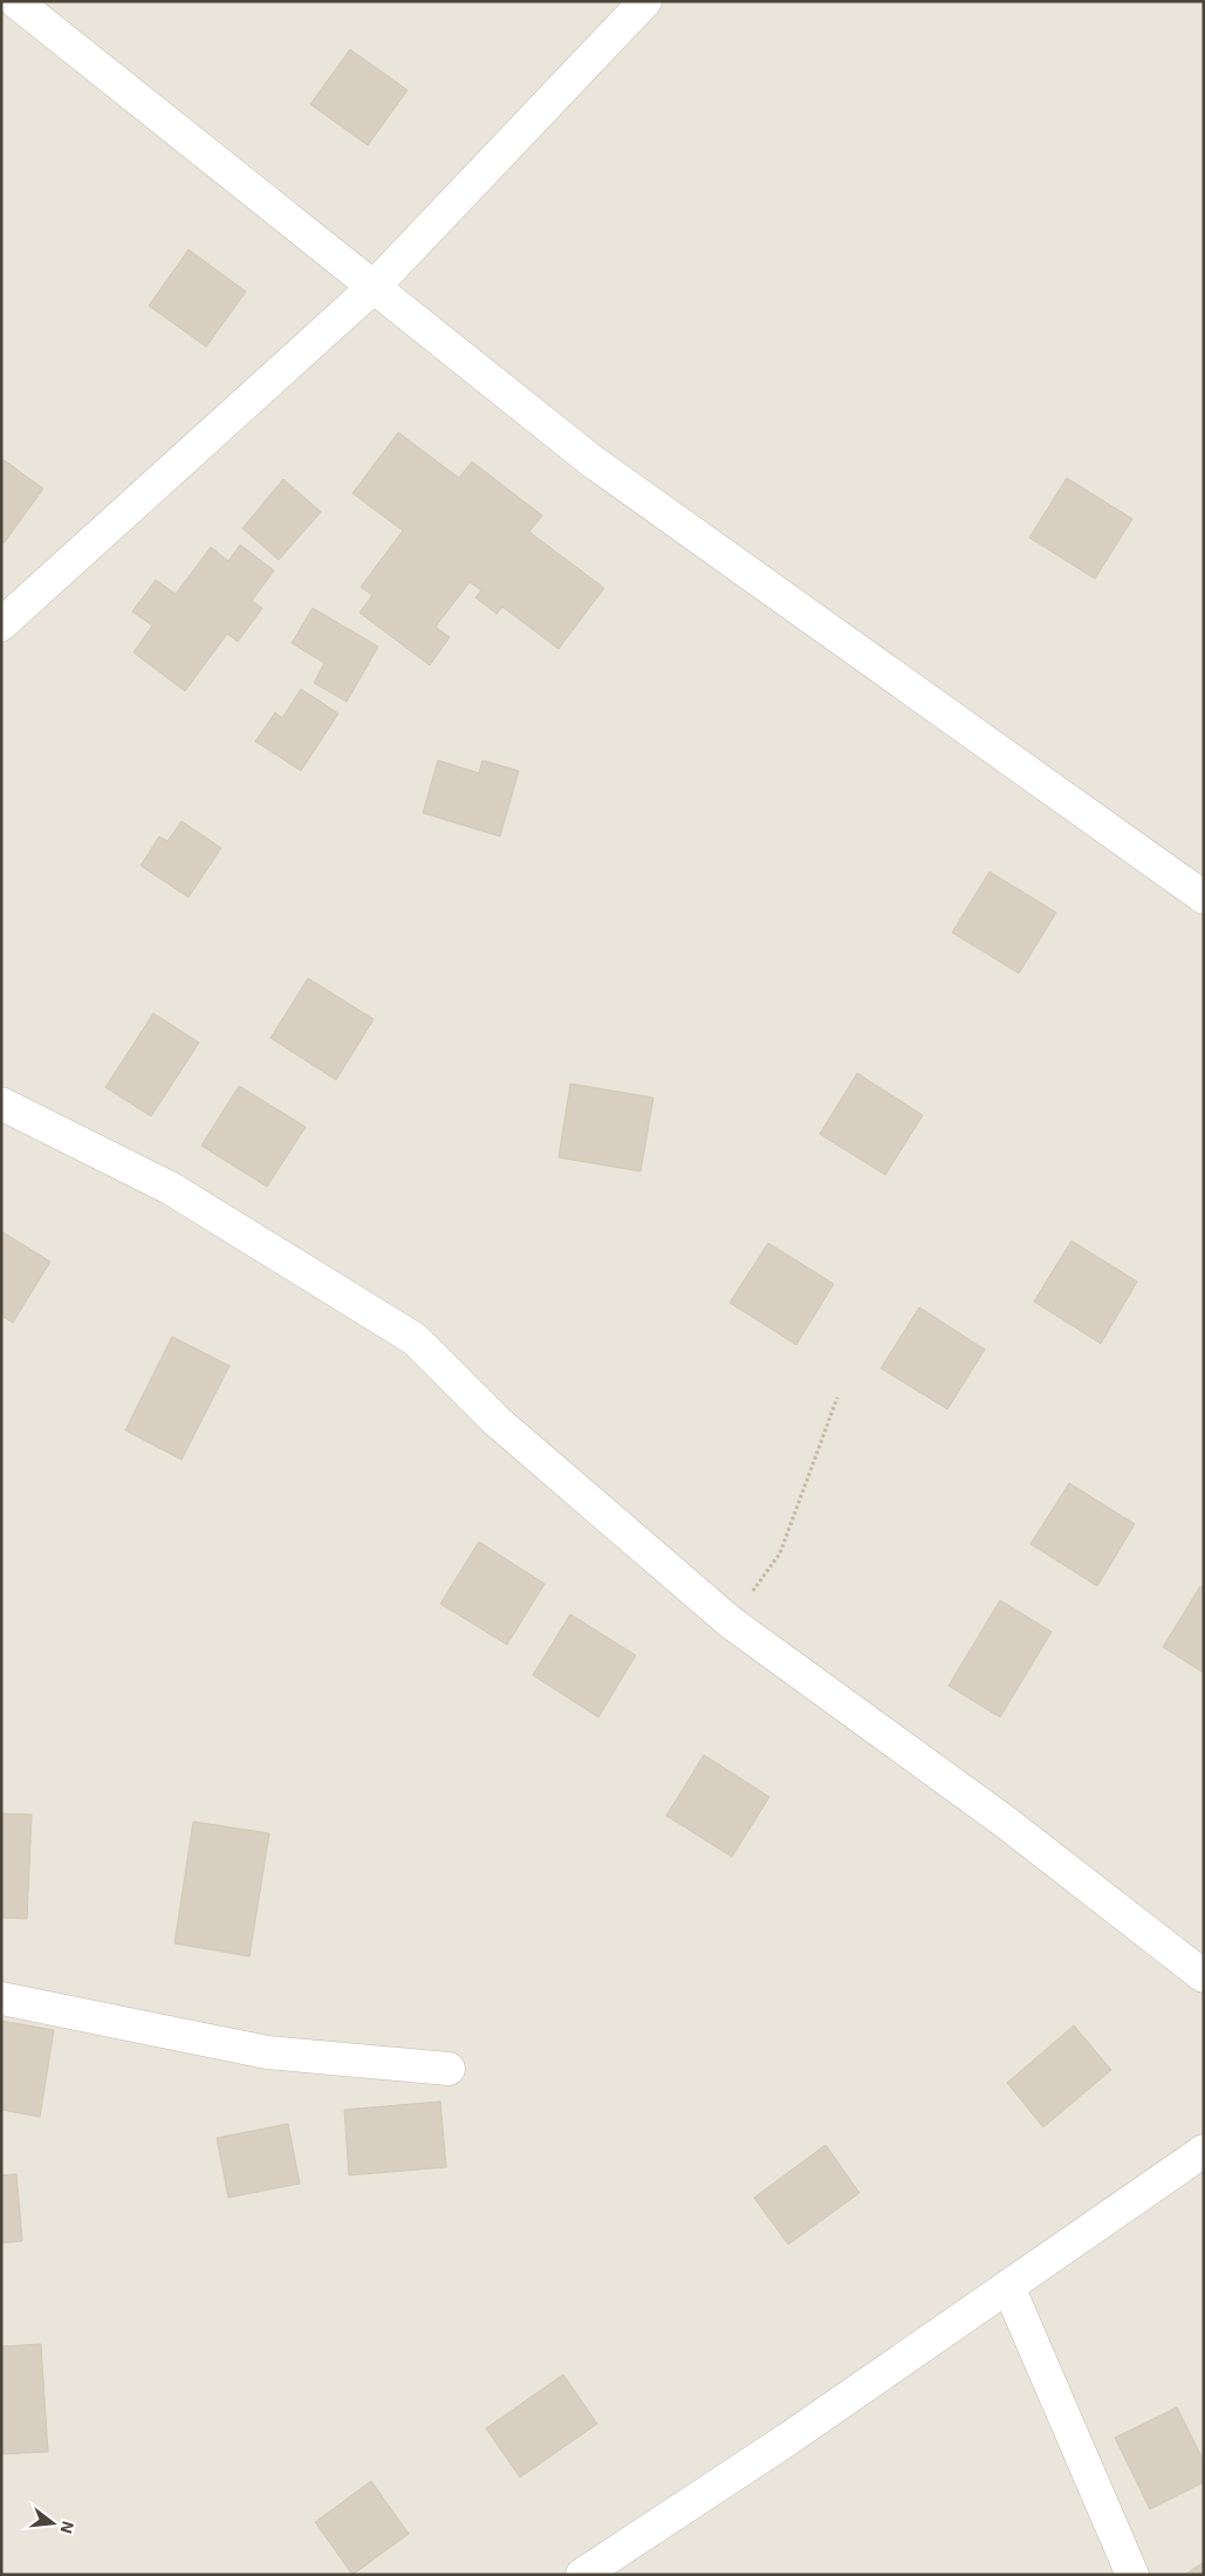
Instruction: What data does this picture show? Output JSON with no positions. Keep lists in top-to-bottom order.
{
  "north": "right"
}
